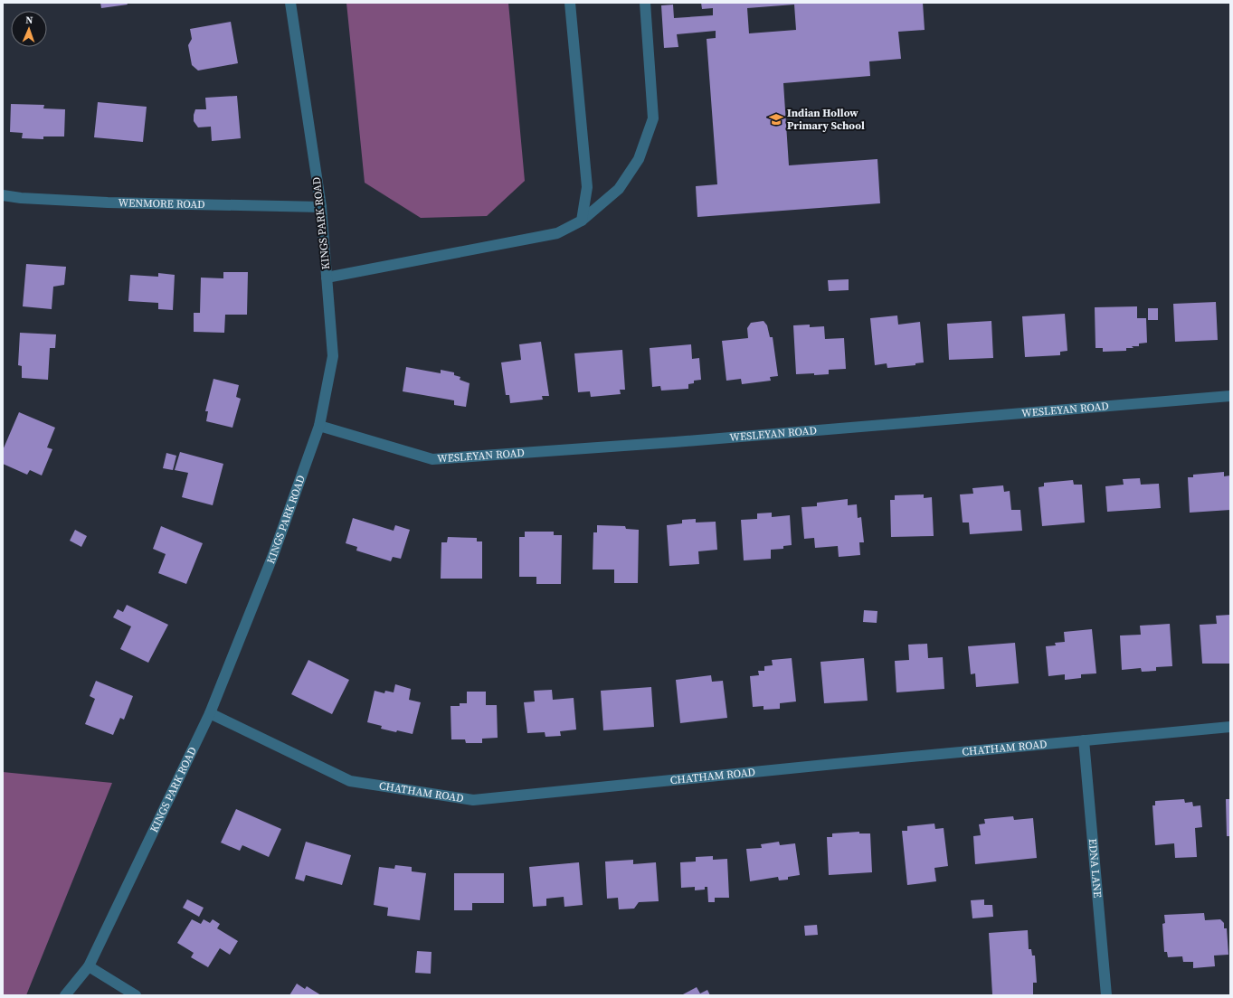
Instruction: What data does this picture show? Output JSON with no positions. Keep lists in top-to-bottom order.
{
  "streets": {
    "street": [
      "WENMORE ROAD",
      "KINGS PARK ROAD",
      "WESLEYAN ROAD",
      "CHATHAM ROAD",
      "EDNA LANE"
    ]
  },
  "crossings": [
    ["WENMORE ROAD", "KINGS PARK ROAD"],
    ["KINGS PARK ROAD", "WESLEYAN ROAD"],
    ["KINGS PARK ROAD", "CHATHAM ROAD"],
    ["CHATHAM ROAD", "EDNA LANE"]
  ],
  "places": {
    "school or university": ["Indian Hollow Primary School"]
  },
  "north": "top"
}
